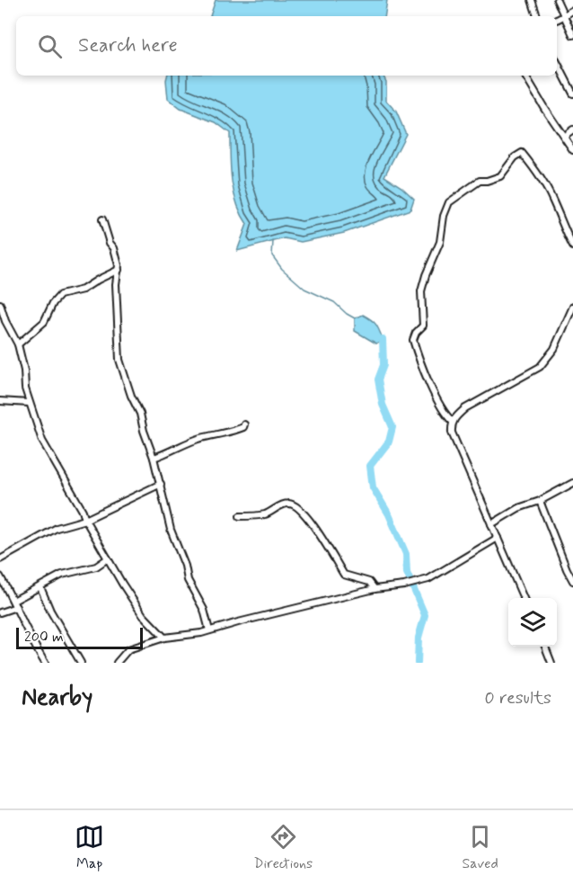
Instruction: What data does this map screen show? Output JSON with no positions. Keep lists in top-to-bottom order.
{
  "scale_bar": "200 m",
  "page": {
    "search": "Search here",
    "scale": "200 m",
    "heading": ["Nearby", "0 results"],
    "nav": ["Map", "Directions", "Saved"]
  }
}
